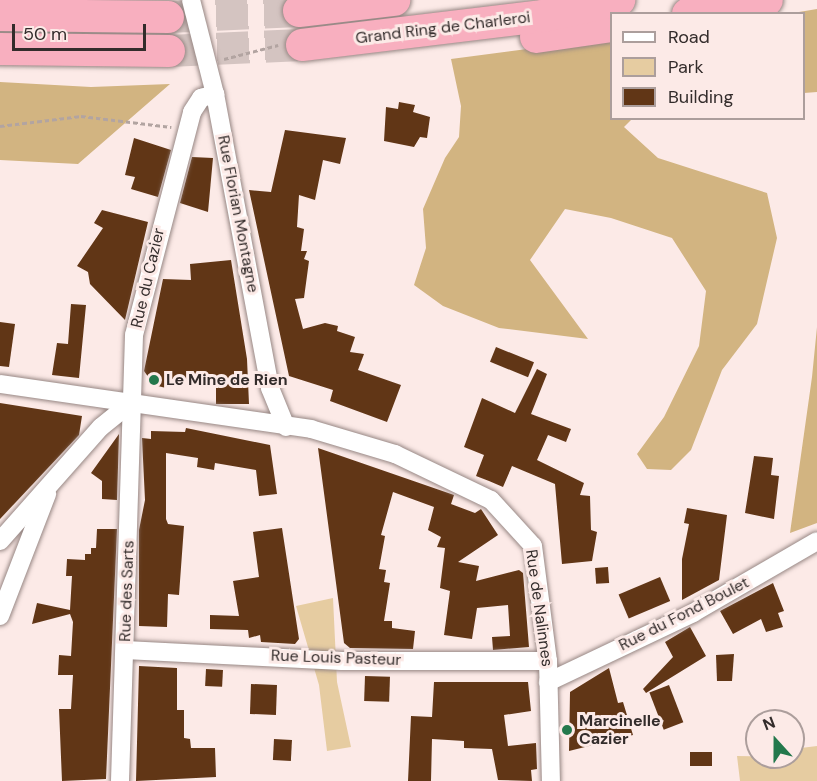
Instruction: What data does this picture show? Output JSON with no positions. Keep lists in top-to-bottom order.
{
  "streets": {
    "highway": ["Grand Ring de Charleroi"],
    "street": [
      "Rue Florian Montagne",
      "Rue du Cazier",
      "Rue des Sarts",
      "Rue de Nalinnes",
      "Rue du Fond Boulet",
      "Rue Louis Pasteur"
    ]
  },
  "crossings": [
    ["Rue Florian Montagne", "Rue du Cazier"],
    ["Rue Florian Montagne", "Rue de Nalinnes"],
    ["Rue du Cazier", "Rue des Sarts"],
    ["Rue du Cazier", "Rue de Nalinnes"],
    ["Rue des Sarts", "Rue de Nalinnes"],
    ["Rue des Sarts", "Rue Louis Pasteur"],
    ["Rue de Nalinnes", "Rue du Fond Boulet"],
    ["Rue de Nalinnes", "Rue Louis Pasteur"]
  ],
  "places": ["Le Mine de Rien", "Marcinelle Cazier"],
  "legend": ["Road", "Park", "Building"],
  "scale_bar": "50 m",
  "north": "top"
}
